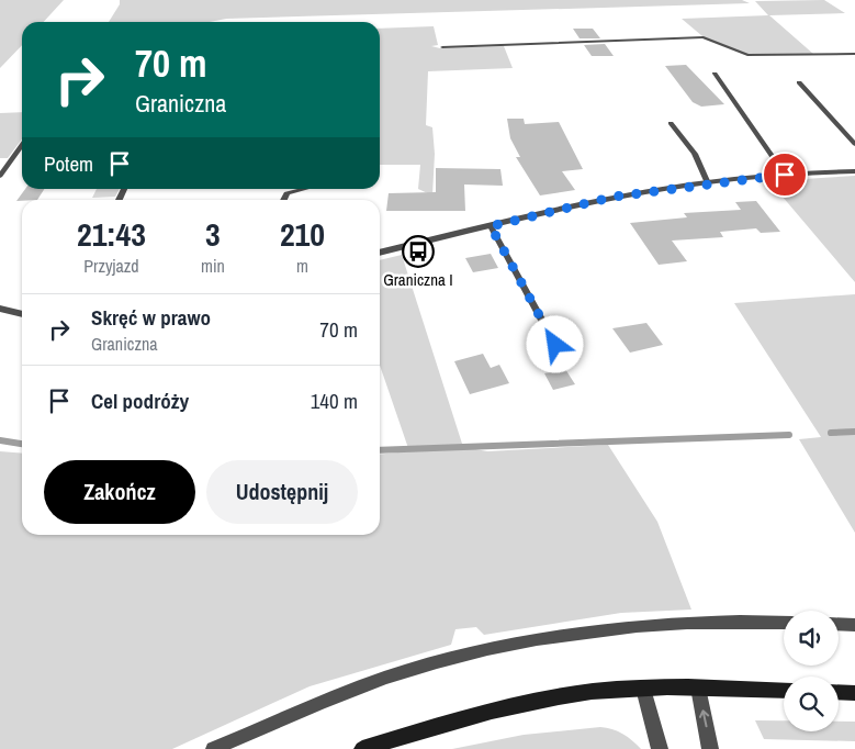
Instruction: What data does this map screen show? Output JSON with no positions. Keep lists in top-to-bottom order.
{
  "places": {
    "bus stop": ["Graniczna I"]
  },
  "page": {
    "turn": ["70 m", "Graniczna"],
    "then": "Potem",
    "eta": [
      "21:43",
      "Przyjazd",
      "3",
      "min",
      "210",
      "m"
    ],
    "list": [
      {
        "name": "Skręć w prawo",
        "note": "Graniczna",
        "value": "70 m"
      },
      {
        "name": "Cel podróży",
        "value": "140 m"
      }
    ],
    "buttons": ["Zakończ", "Udostępnij"]
  }
}
